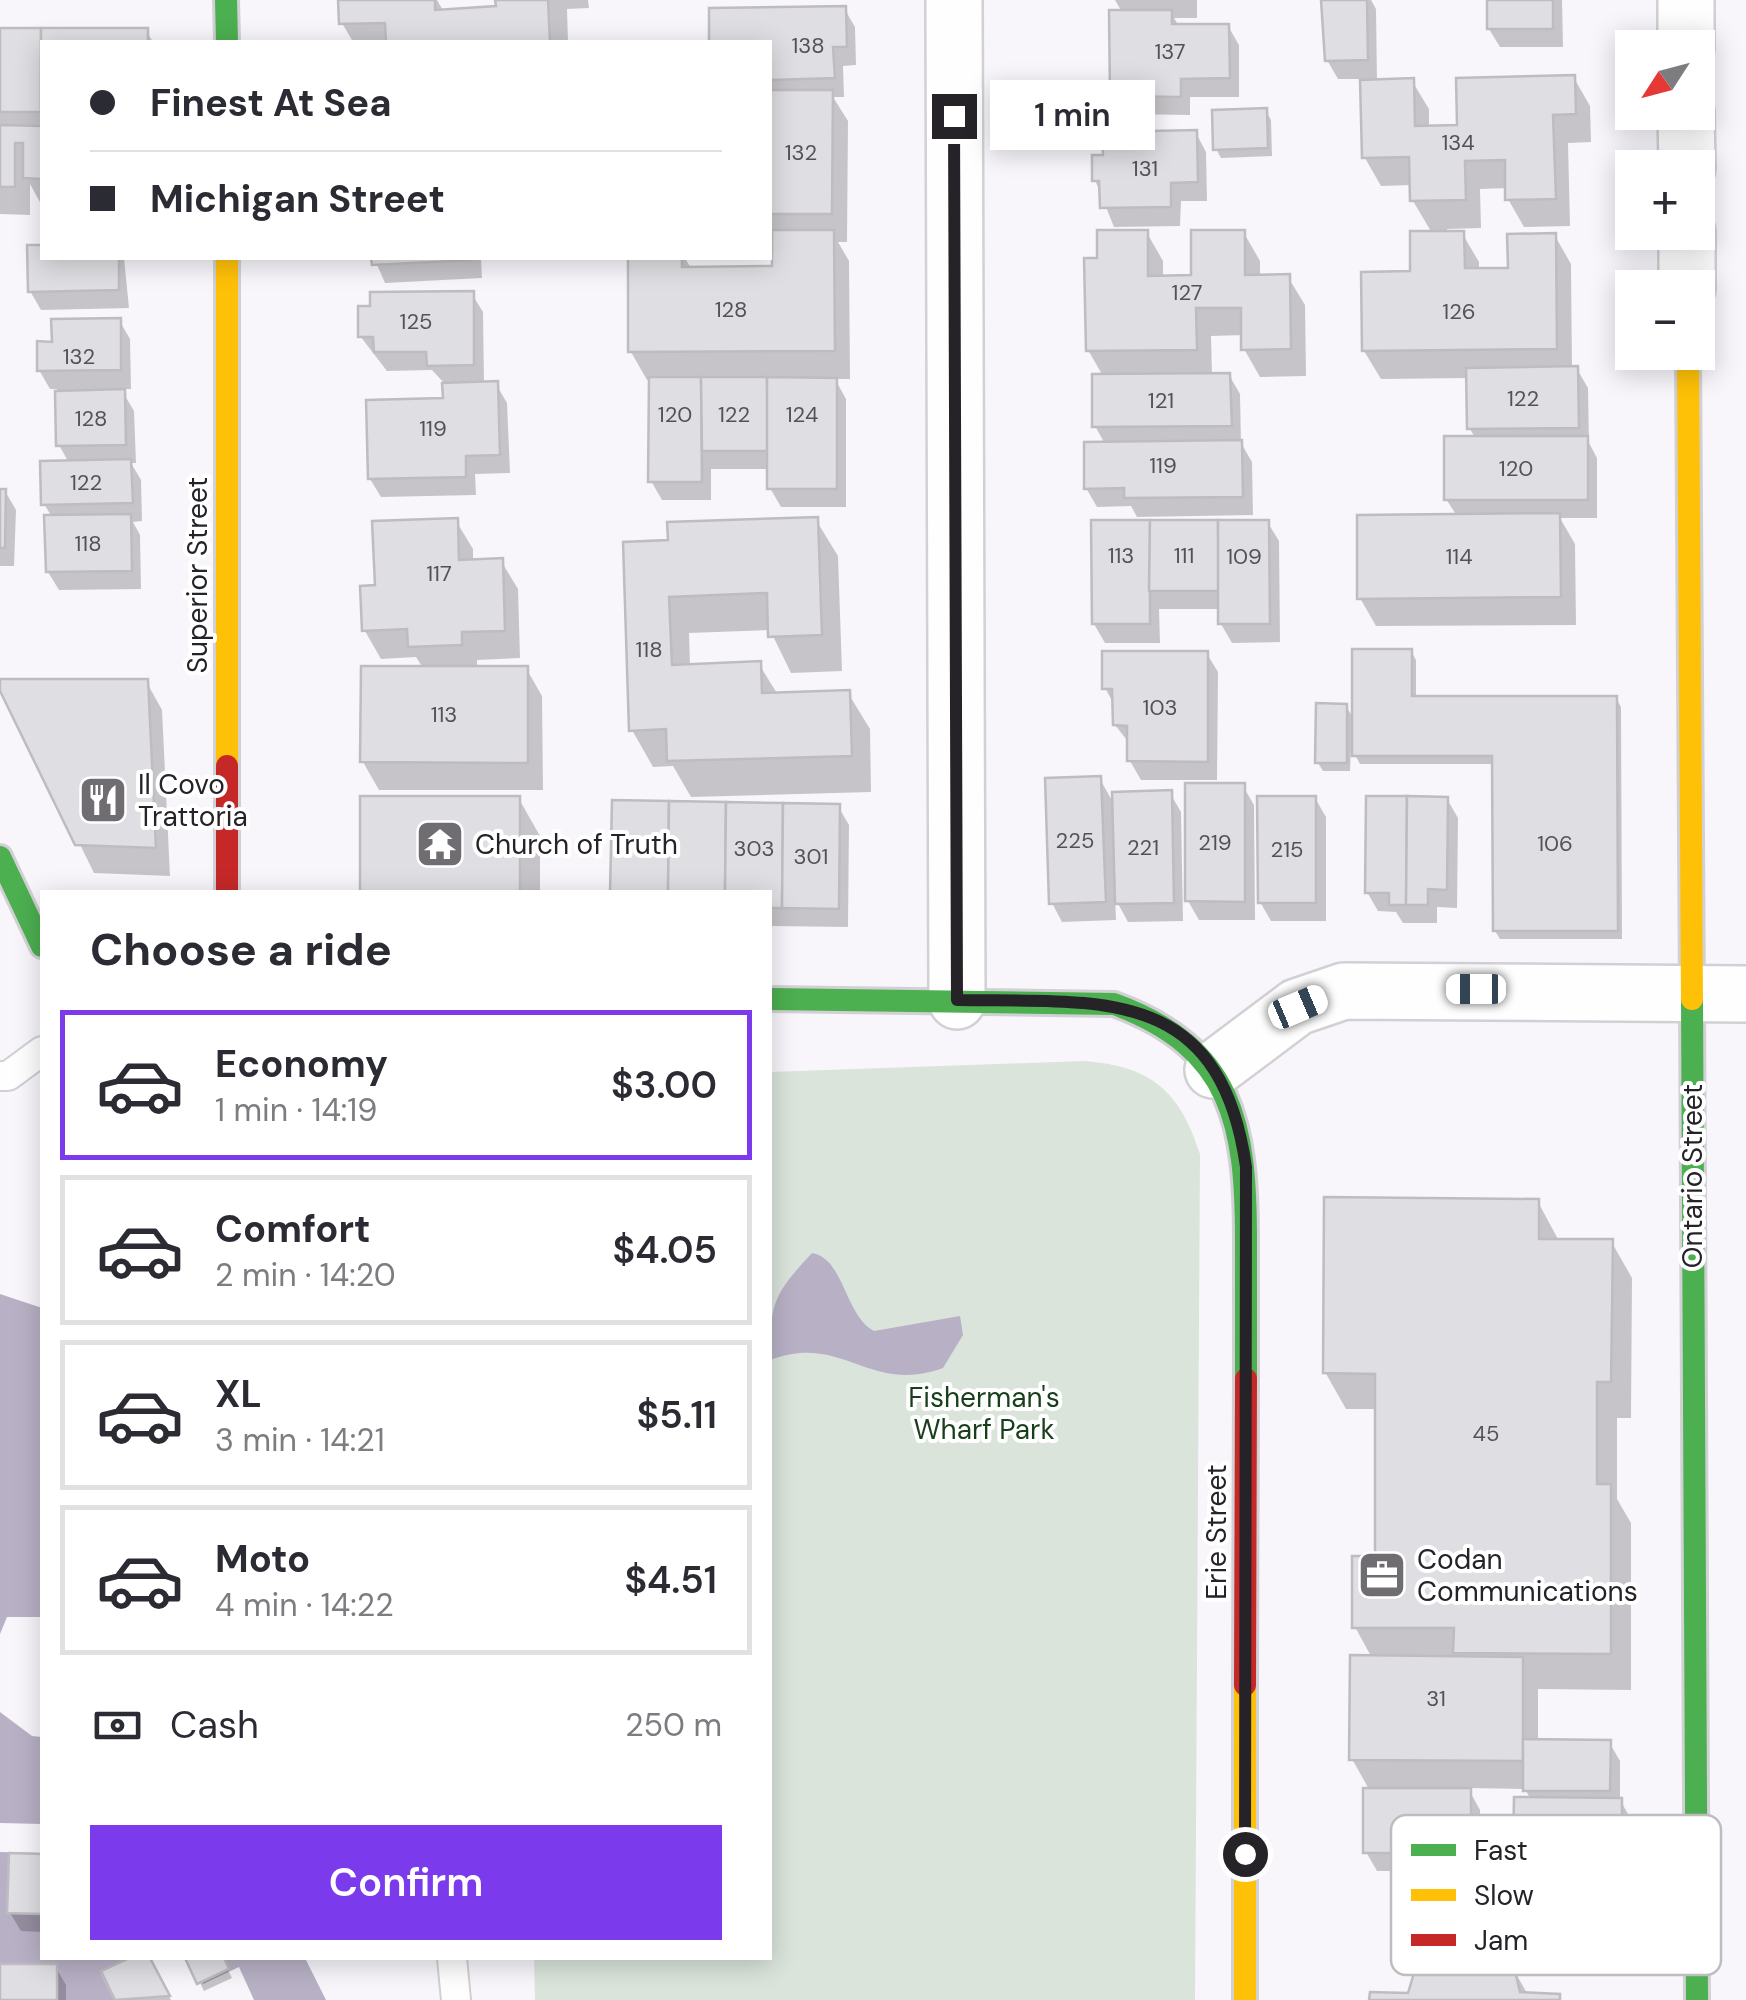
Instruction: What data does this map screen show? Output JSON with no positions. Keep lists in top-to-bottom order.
{
  "streets": {
    "street": ["Superior Street", "Ontario Street", "Erie Street"]
  },
  "parks": ["Fisherman's Wharf Park"],
  "places": {
    "restaurant": ["Il Covo Trattoria"],
    "temple": ["Church of Truth"],
    "office": ["Codan Communications"]
  },
  "house_numbers": [
    "138",
    "137",
    "134",
    "132",
    "131",
    "127",
    "128",
    "126",
    "125",
    "132",
    "122",
    "121",
    "120",
    "122",
    "124",
    "128",
    "119",
    "119",
    "120",
    "122",
    "118",
    "113",
    "111",
    "109",
    "114",
    "117",
    "118",
    "103",
    "113",
    "225",
    "219",
    "106",
    "221",
    "303",
    "215",
    "301",
    "45",
    "31"
  ],
  "legend": ["Fast", "Slow", "Jam"],
  "north": "bottom left",
  "page": {
    "map_buttons": ["+", "−"],
    "banner": ["Finest At Sea", "Michigan Street"],
    "bubble": "1 min",
    "heading": "Choose a ride",
    "list": [
      {
        "name": "Economy",
        "note": "1 min · 14:19",
        "value": "$3.00"
      },
      {
        "name": "Comfort",
        "note": "2 min · 14:20",
        "value": "$4.05"
      },
      {
        "name": "XL",
        "note": "3 min · 14:21",
        "value": "$5.11"
      },
      {
        "name": "Moto",
        "note": "4 min · 14:22",
        "value": "$4.51"
      }
    ],
    "pay": ["Cash", "250 m"],
    "buttons": "Confirm"
  }
}
